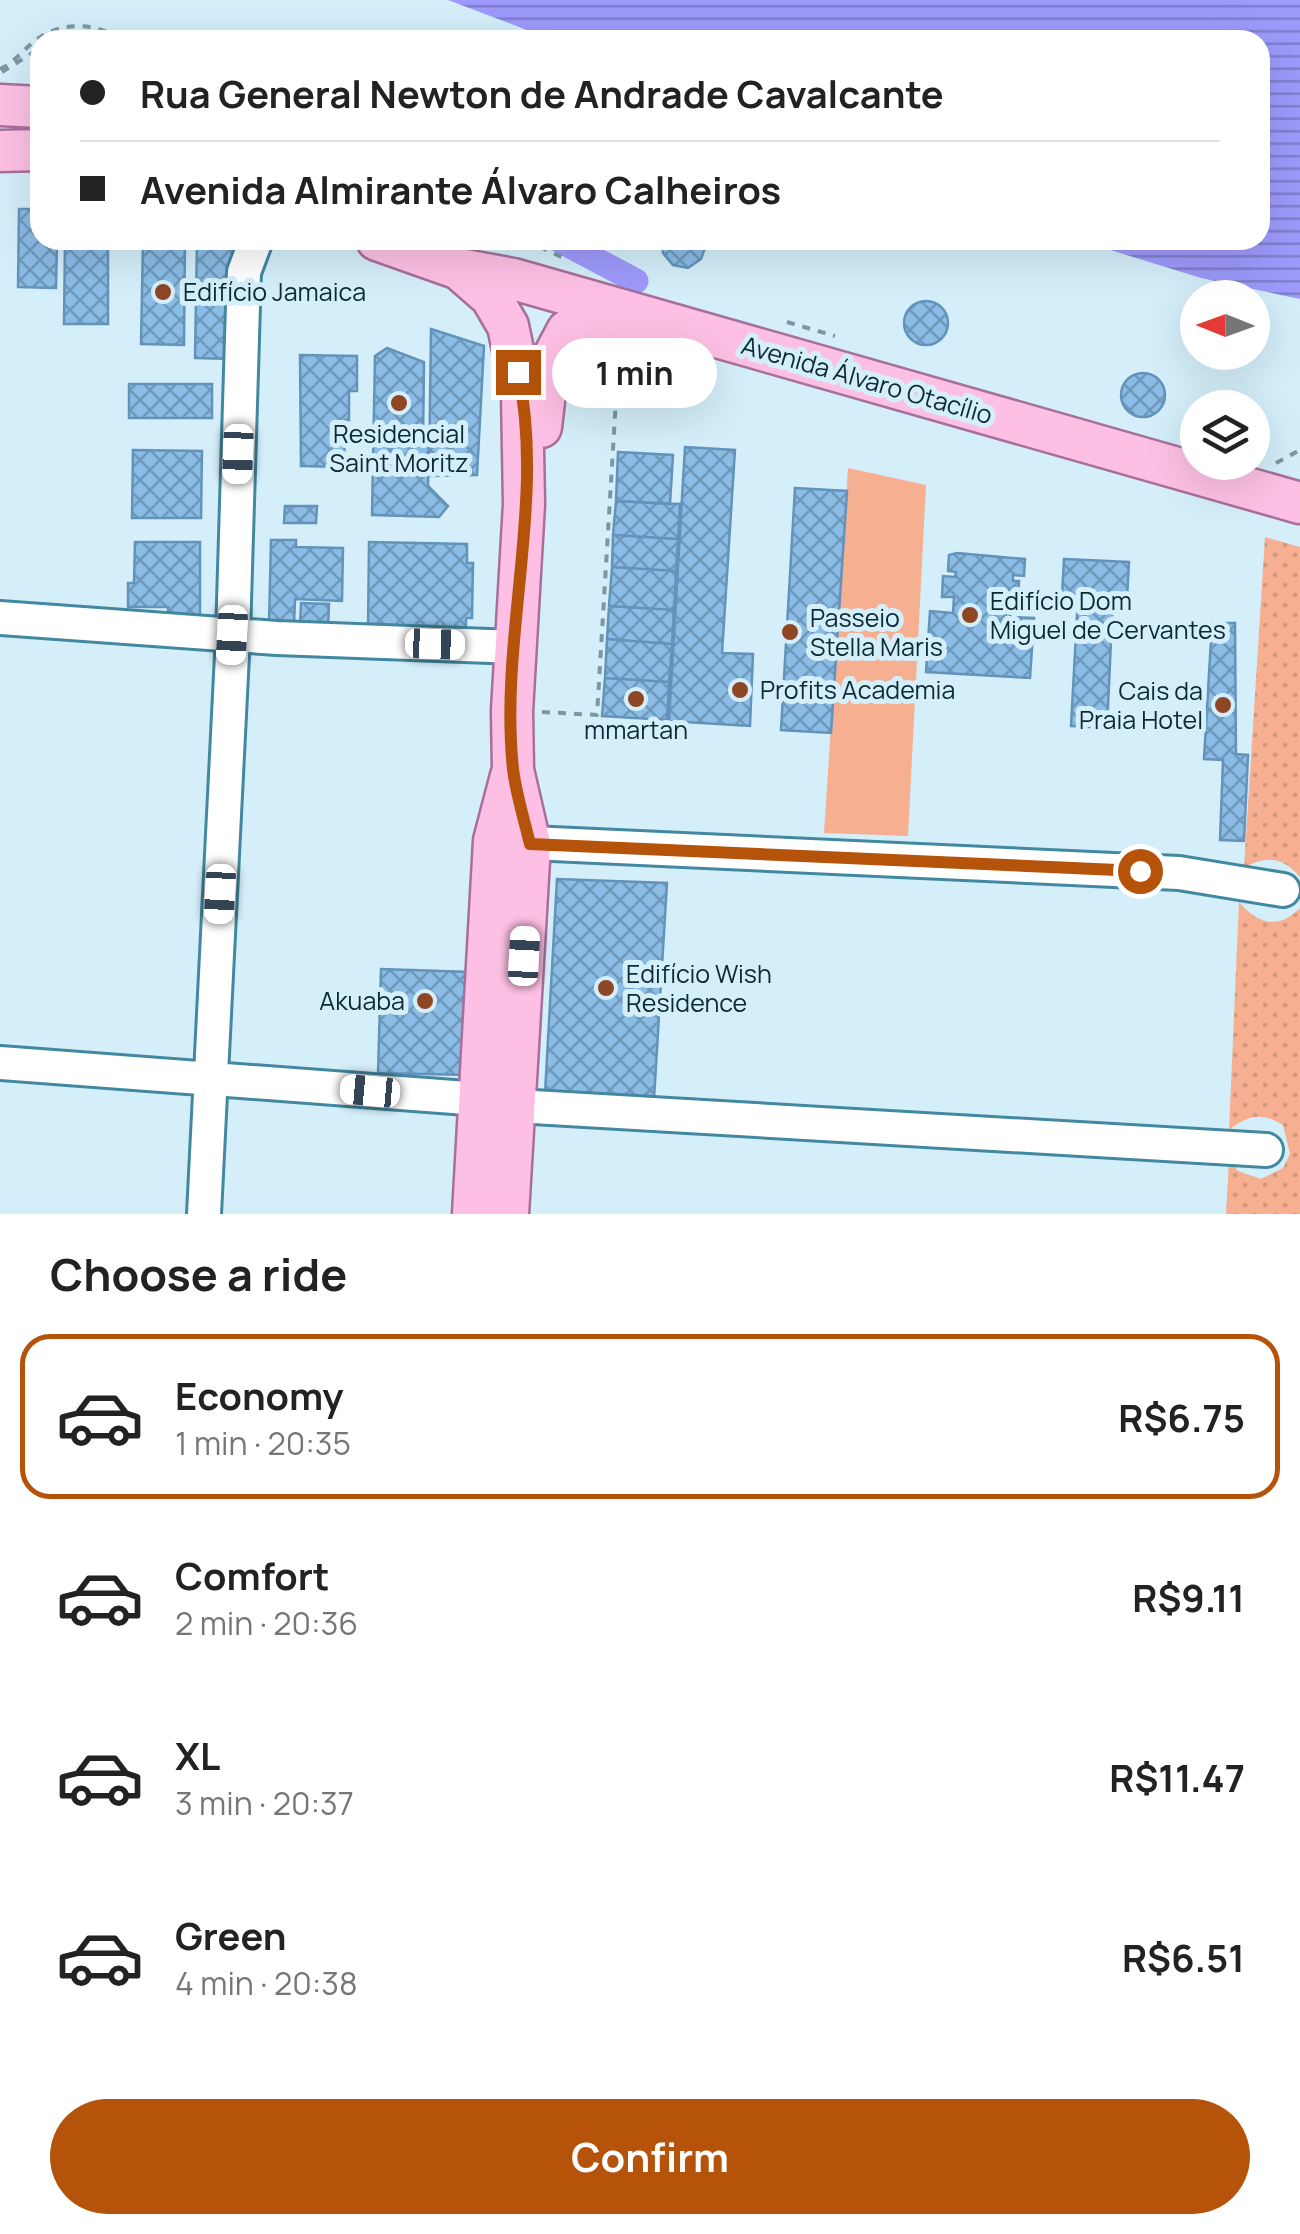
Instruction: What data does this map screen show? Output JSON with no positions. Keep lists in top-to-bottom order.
{
  "streets": {
    "main road": ["Avenida Álvaro Otacílio"]
  },
  "places": [
    "Edifício Jamaica",
    "Residencial Saint Moritz",
    "Edifício Dom Miguel de Cervantes",
    "Passeio Stella Maris",
    "Profits Academia",
    "mmartan",
    "Cais da Praia Hotel",
    "Edifício Wish Residence",
    "Akuaba"
  ],
  "north": "left",
  "page": {
    "banner": ["Rua General Newton de Andrade Cavalcante", "Avenida Almirante Álvaro Calheiros"],
    "bubble": "1 min",
    "heading": "Choose a ride",
    "list": [
      {
        "name": "Economy",
        "note": "1 min · 20:35",
        "value": "R$6.75"
      },
      {
        "name": "Comfort",
        "note": "2 min · 20:36",
        "value": "R$9.11"
      },
      {
        "name": "XL",
        "note": "3 min · 20:37",
        "value": "R$11.47"
      },
      {
        "name": "Green",
        "note": "4 min · 20:38",
        "value": "R$6.51"
      }
    ],
    "buttons": "Confirm"
  }
}
